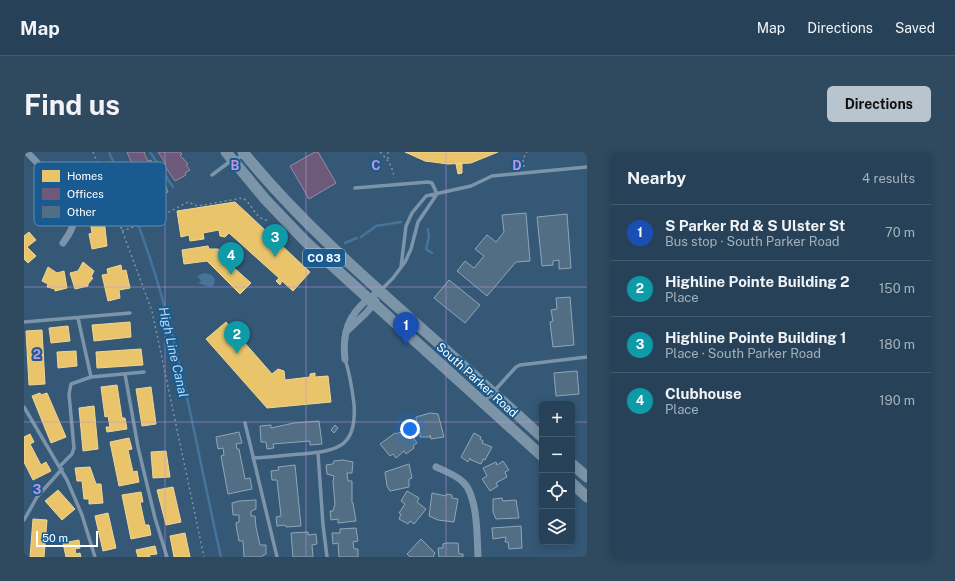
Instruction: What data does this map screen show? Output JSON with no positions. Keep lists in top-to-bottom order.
{
  "streets": {
    "main road": ["CO 83", "South Parker Road"]
  },
  "water": ["High Line Canal"],
  "legend": ["Homes", "Offices", "Other"],
  "scale_bar": "50 m",
  "page": {
    "header": "Map",
    "nav": ["Map", "Directions", "Saved"],
    "buttons": "Directions",
    "title": "Find us",
    "heading": ["Nearby", "4 results"],
    "list": [
      {
        "mark": "1",
        "name": "S Parker Rd & S Ulster St",
        "note": "Bus stop · South Parker Road",
        "value": "70 m"
      },
      {
        "mark": "2",
        "name": "Highline Pointe Building 2",
        "note": "Place",
        "value": "150 m"
      },
      {
        "mark": "3",
        "name": "Highline Pointe Building 1",
        "note": "Place · South Parker Road",
        "value": "180 m"
      },
      {
        "mark": "4",
        "name": "Clubhouse",
        "note": "Place",
        "value": "190 m"
      }
    ],
    "pins": [
      "3",
      "4",
      "1",
      "2"
    ],
    "map_buttons": ["+", "−"],
    "scale": "50 m"
  },
  "grid": {
    "columns": ["B", "C", "D"],
    "rows": ["2", "3"]
  }
}
